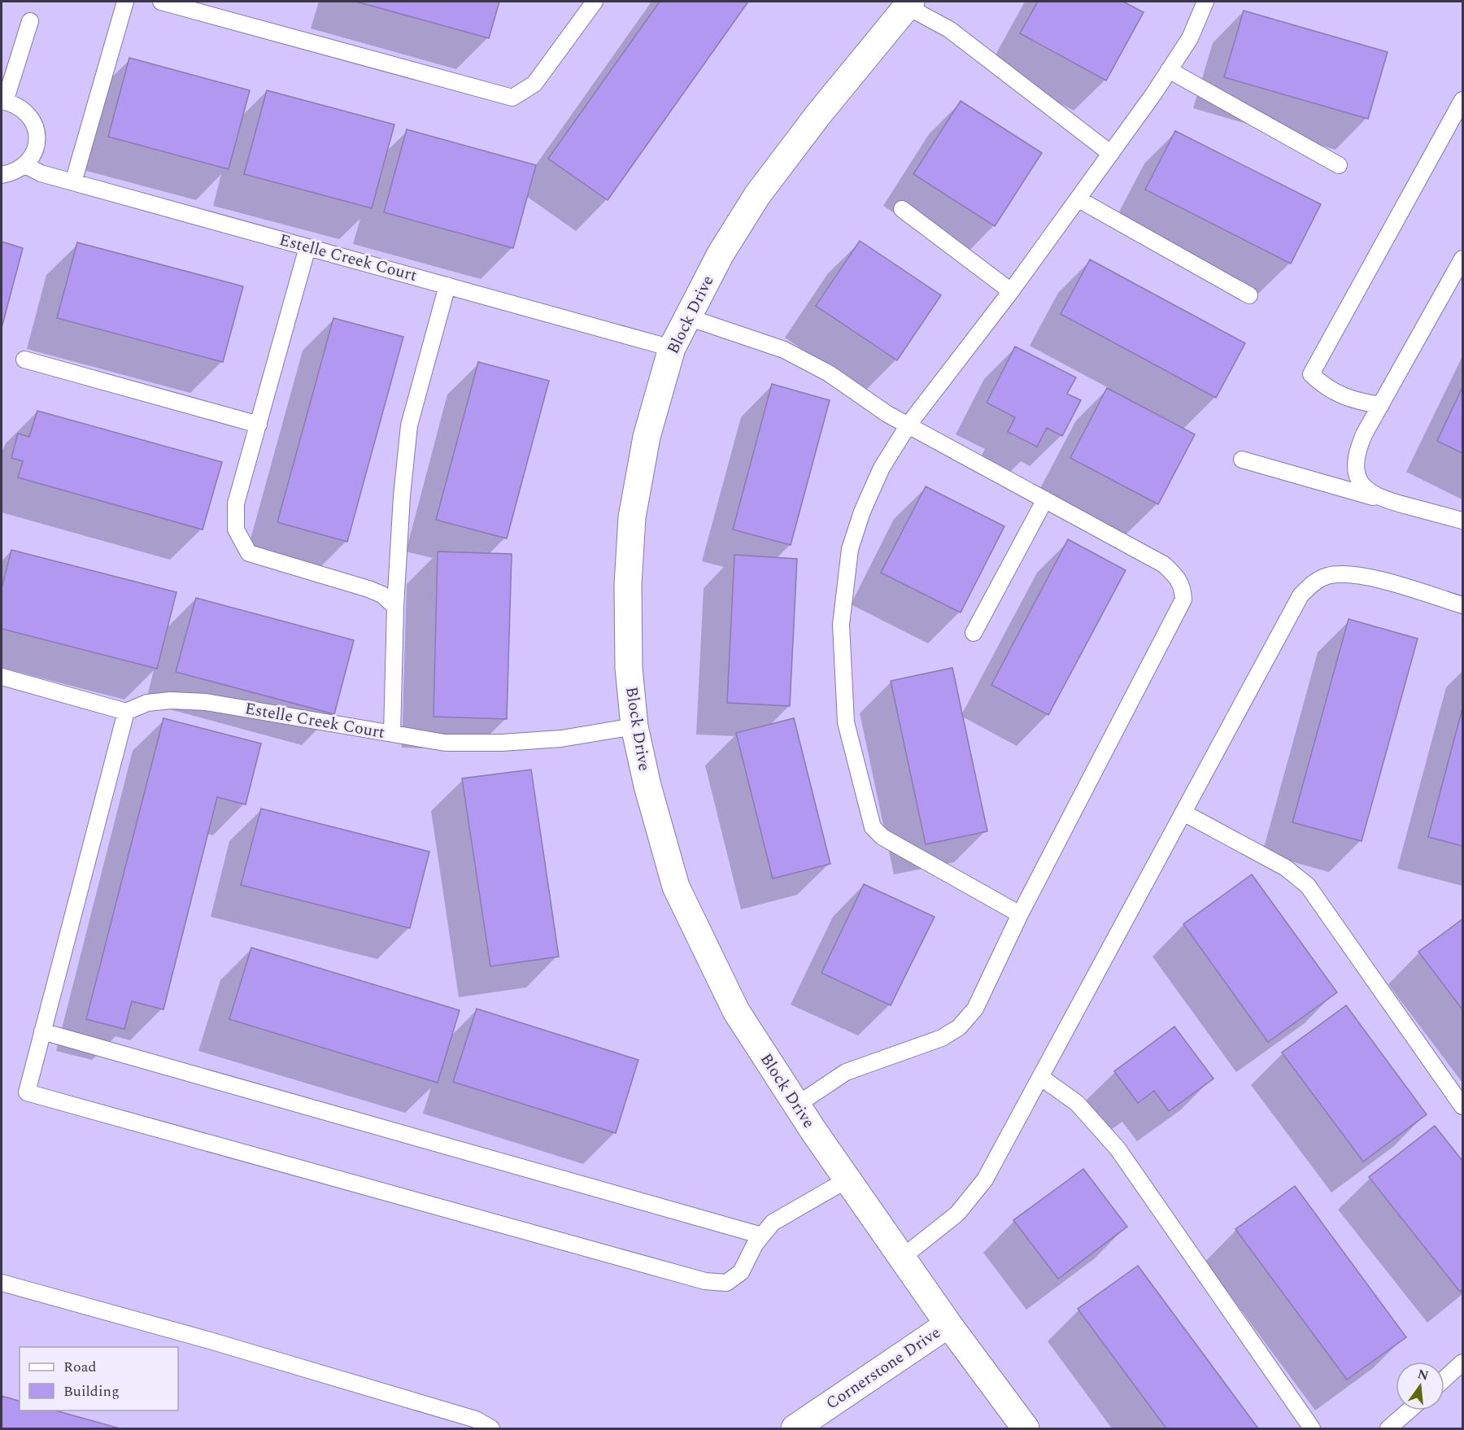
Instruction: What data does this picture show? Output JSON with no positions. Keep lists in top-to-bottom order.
{
  "streets": {
    "street": ["Block Drive", "Cornerstone Drive"],
    "lane": ["Estelle Creek Court"]
  },
  "crossings": [
    ["Estelle Creek Court", "Block Drive"],
    ["Block Drive", "Cornerstone Drive"]
  ],
  "legend": ["Road", "Building"],
  "north": "top"
}
